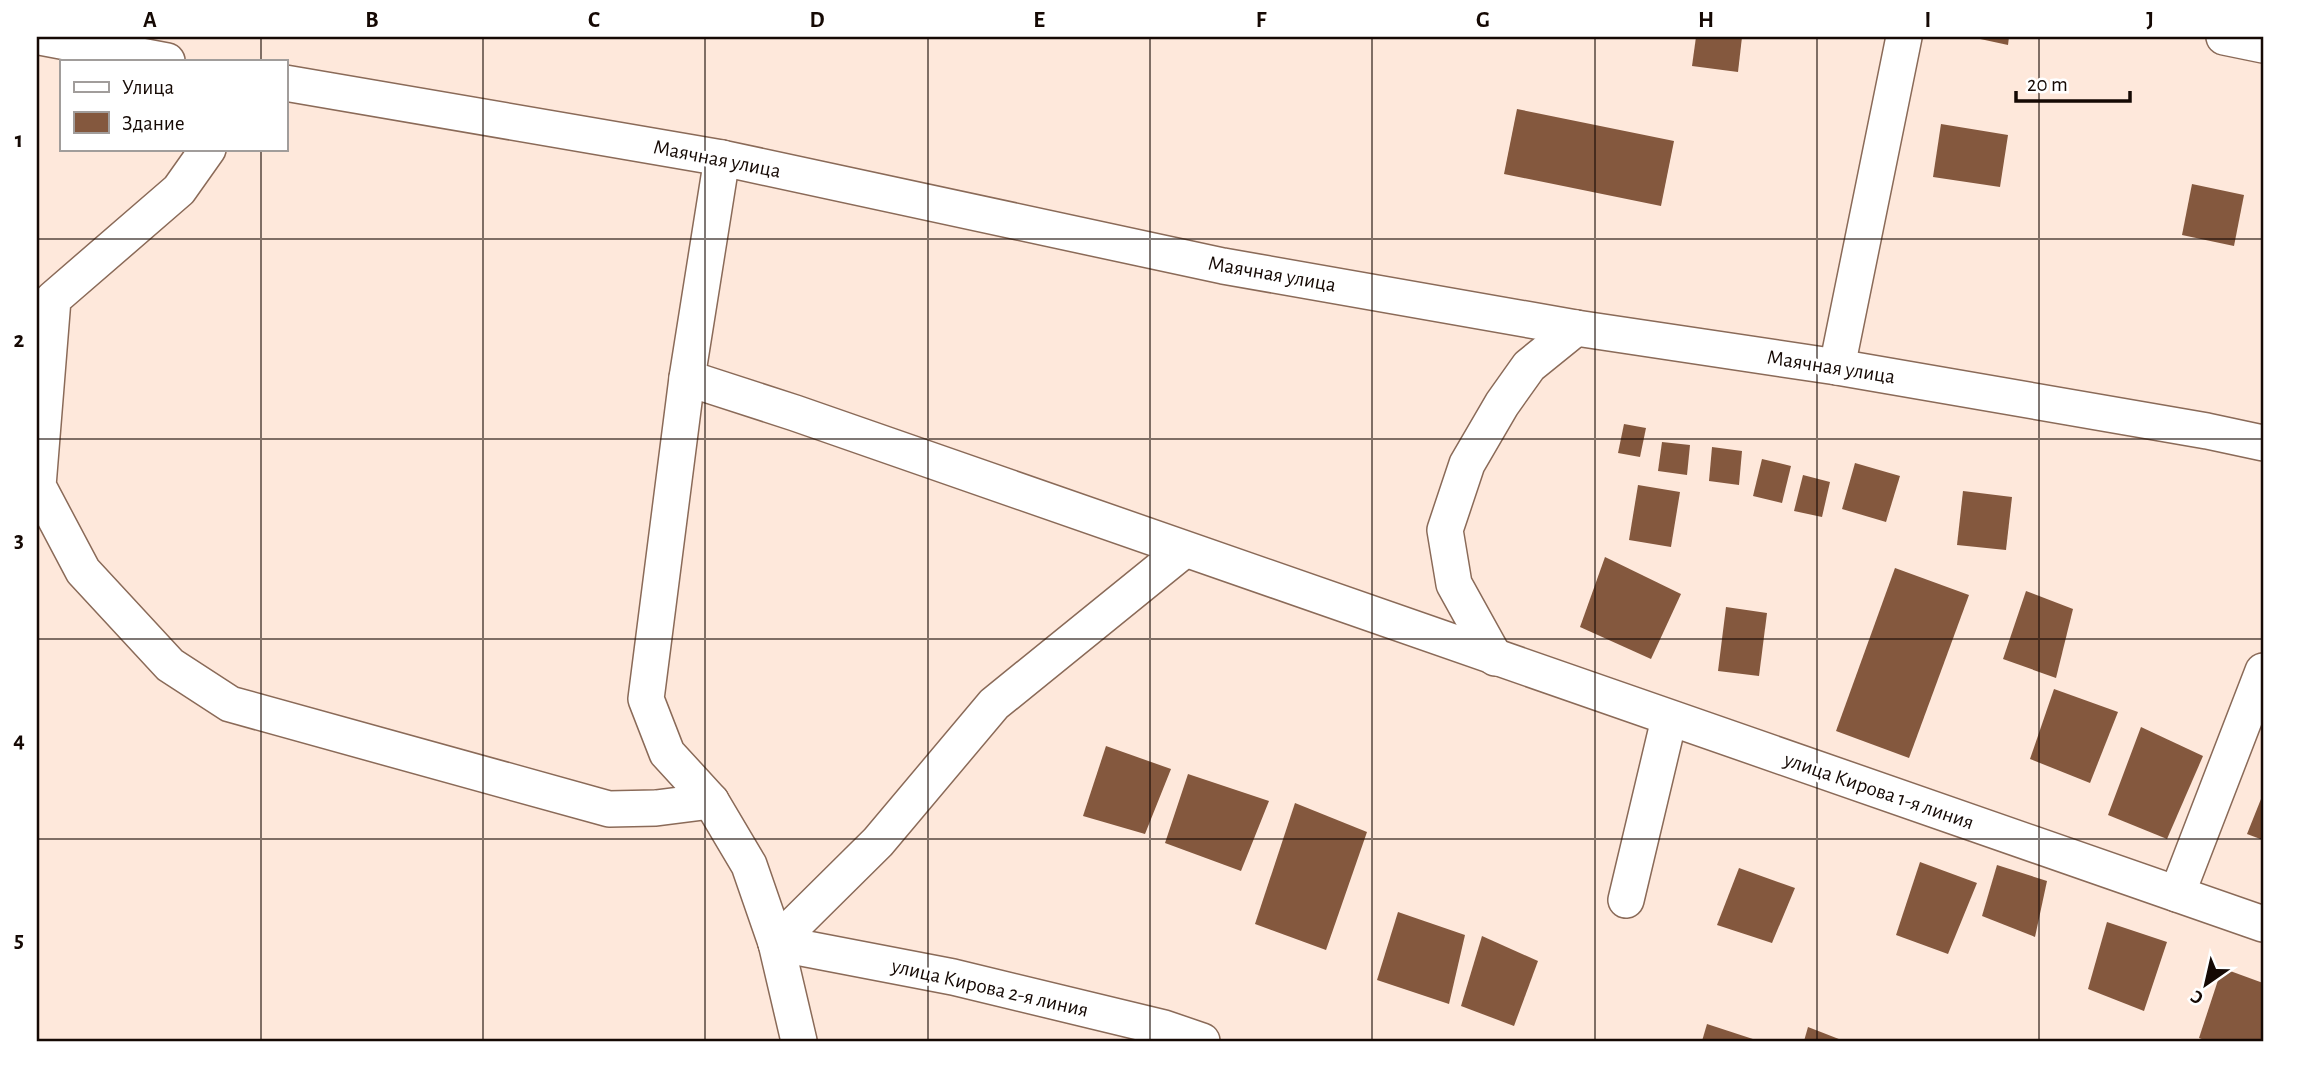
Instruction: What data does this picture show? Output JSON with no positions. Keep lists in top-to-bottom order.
{
  "streets": {
    "street": ["Маячная улица", "улица Кирова 1-я линия", "улица Кирова 2-я линия"]
  },
  "legend": ["Улица", "Здание"],
  "scale_bar": "20 m",
  "north": "bottom left",
  "grid": {
    "columns": [
      "A",
      "B",
      "C",
      "D",
      "E",
      "F",
      "G",
      "H",
      "I",
      "J"
    ],
    "rows": [
      "1",
      "2",
      "3",
      "4",
      "5"
    ]
  }
}
